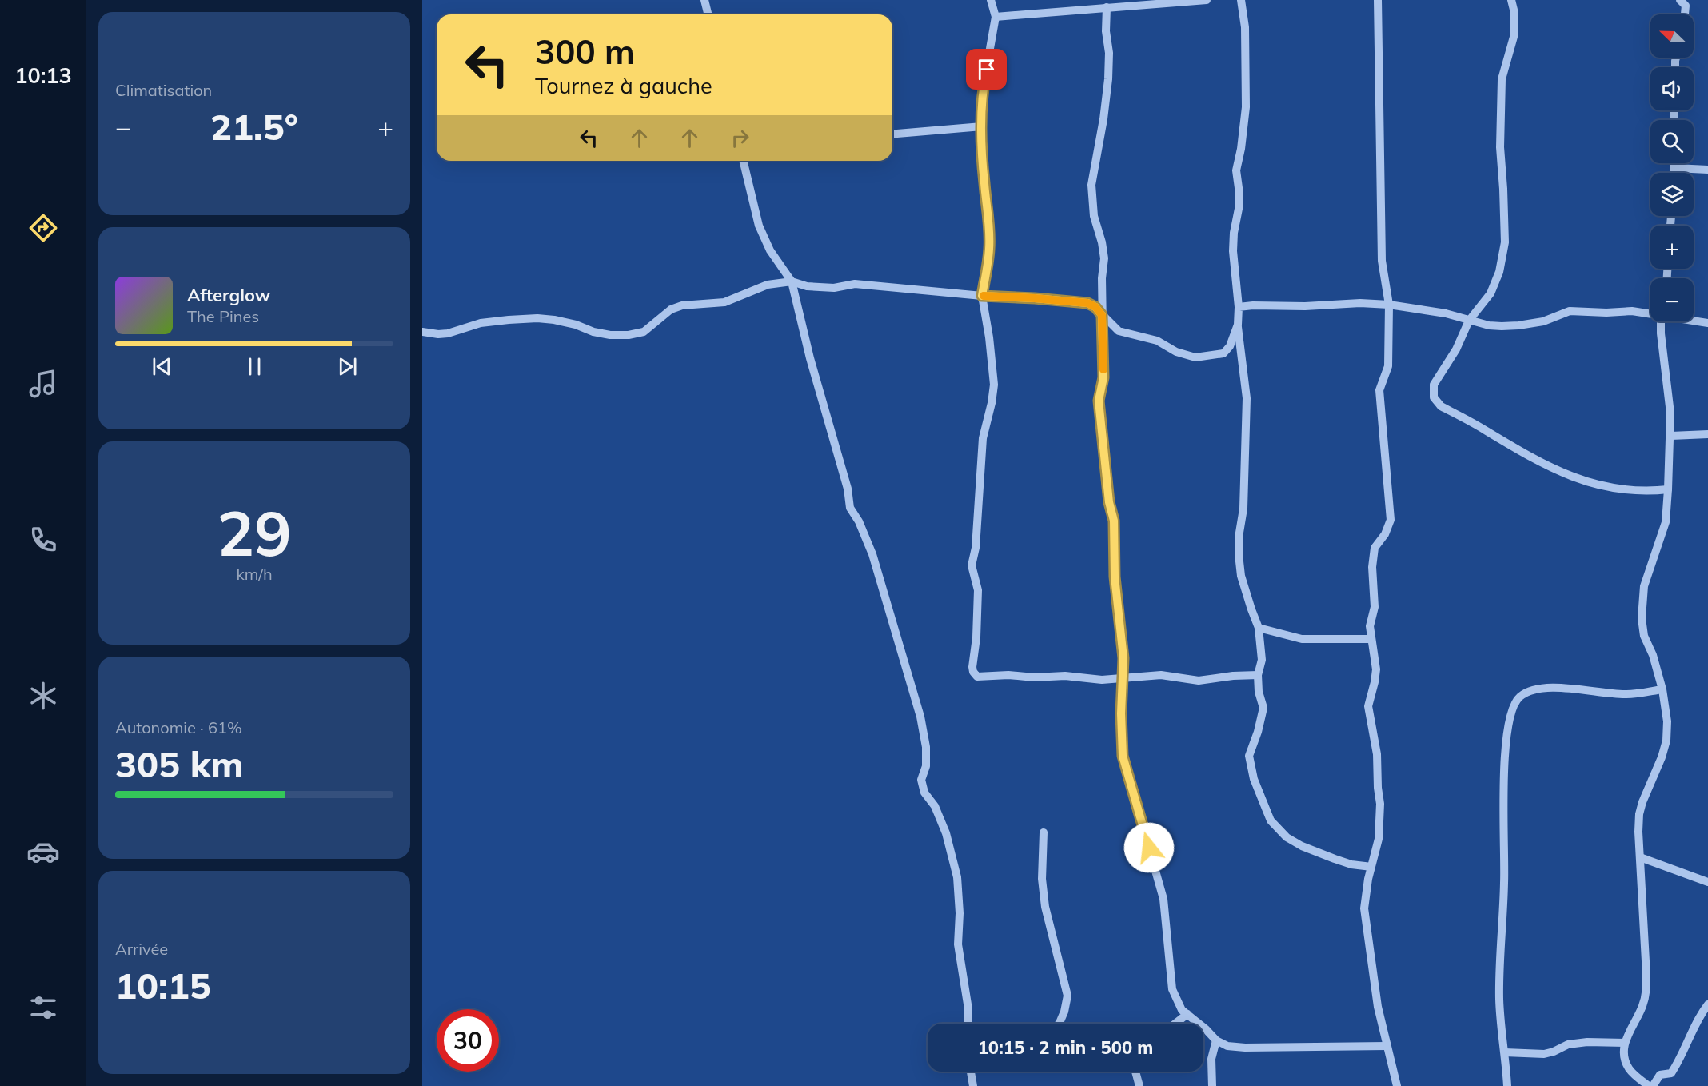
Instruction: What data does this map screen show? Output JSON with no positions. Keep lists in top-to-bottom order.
{
  "north": "top left",
  "page": {
    "tabs": "10:13",
    "tile": [
      "Climatisation",
      ["29", "km/h"],
      ["Autonomie · 61%", "305 km"],
      ["Arrivée", "10:15"]
    ],
    "map_buttons": ["+", "−"],
    "turn": ["300 m", "Tournez à gauche"],
    "heat": ["−", "21.5°", "+"],
    "song": ["Afterglow", "The Pines"],
    "limit": "30",
    "trip": "10:15 · 2 min · 500 m"
  }
}
